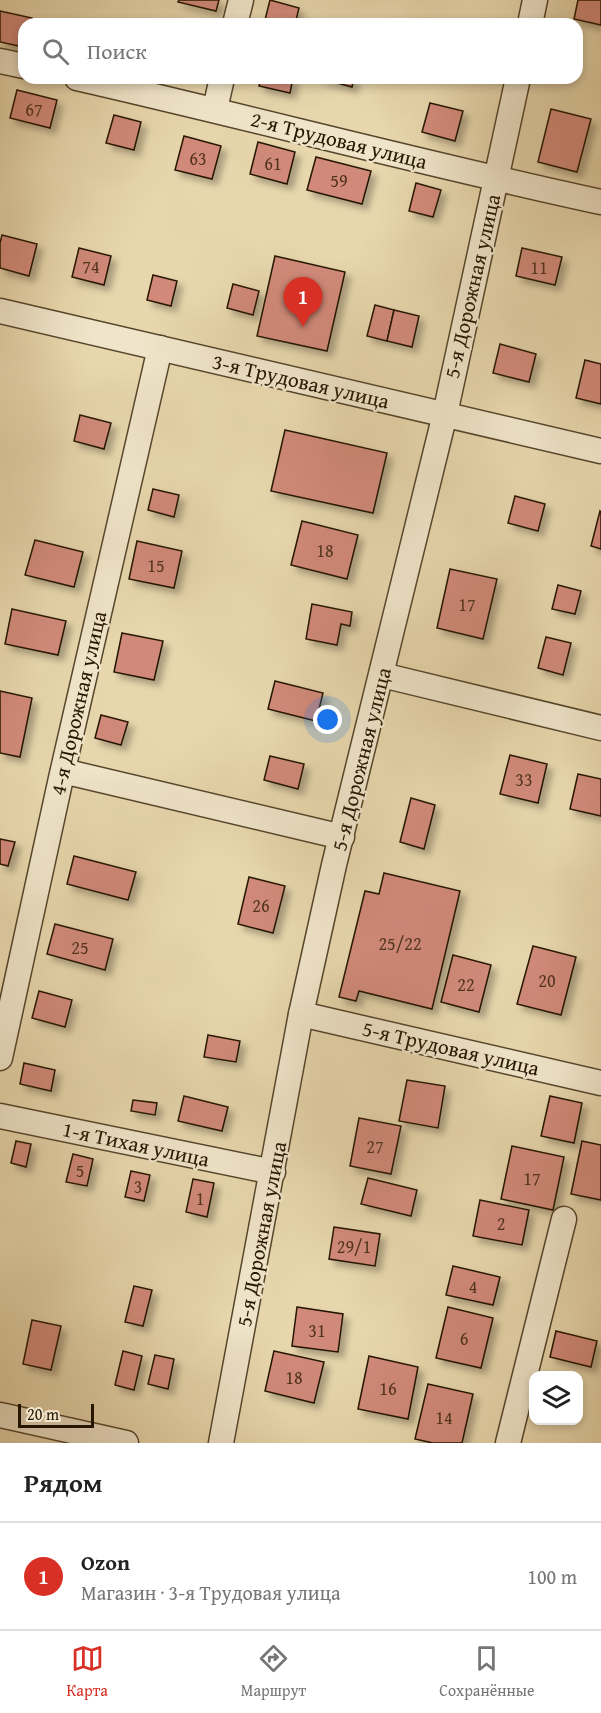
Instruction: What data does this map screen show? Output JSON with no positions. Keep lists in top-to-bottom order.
{
  "streets": {
    "street": [
      "2-я Трудовая улица",
      "5-я Дорожная улица",
      "3-я Трудовая улица",
      "4-я Дорожная улица",
      "5-я Трудовая улица",
      "1-я Тихая улица"
    ]
  },
  "crossings": [
    ["2-я Трудовая улица", "5-я Дорожная улица"],
    ["5-я Дорожная улица", "3-я Трудовая улица"],
    ["5-я Дорожная улица", "5-я Трудовая улица"],
    ["5-я Дорожная улица", "1-я Тихая улица"],
    ["3-я Трудовая улица", "4-я Дорожная улица"]
  ],
  "house_numbers": [
    "67",
    "63",
    "61",
    "59",
    "74",
    "11",
    "18",
    "15",
    "17",
    "33",
    "26",
    "25/22",
    "25",
    "20",
    "22",
    "27",
    "5",
    "17",
    "3",
    "1",
    "2",
    "29/1",
    "4",
    "31",
    "6",
    "18",
    "16",
    "14"
  ],
  "scale_bar": "20 m",
  "page": {
    "search": "Поиск",
    "pins": "1",
    "scale": "20 m",
    "heading": "Рядом",
    "list": [
      {
        "mark": "1",
        "name": "Ozon",
        "note": "Магазин · 3-я Трудовая улица",
        "value": "100 m"
      }
    ],
    "nav": ["Карта", "Маршрут", "Сохранённые"]
  }
}
